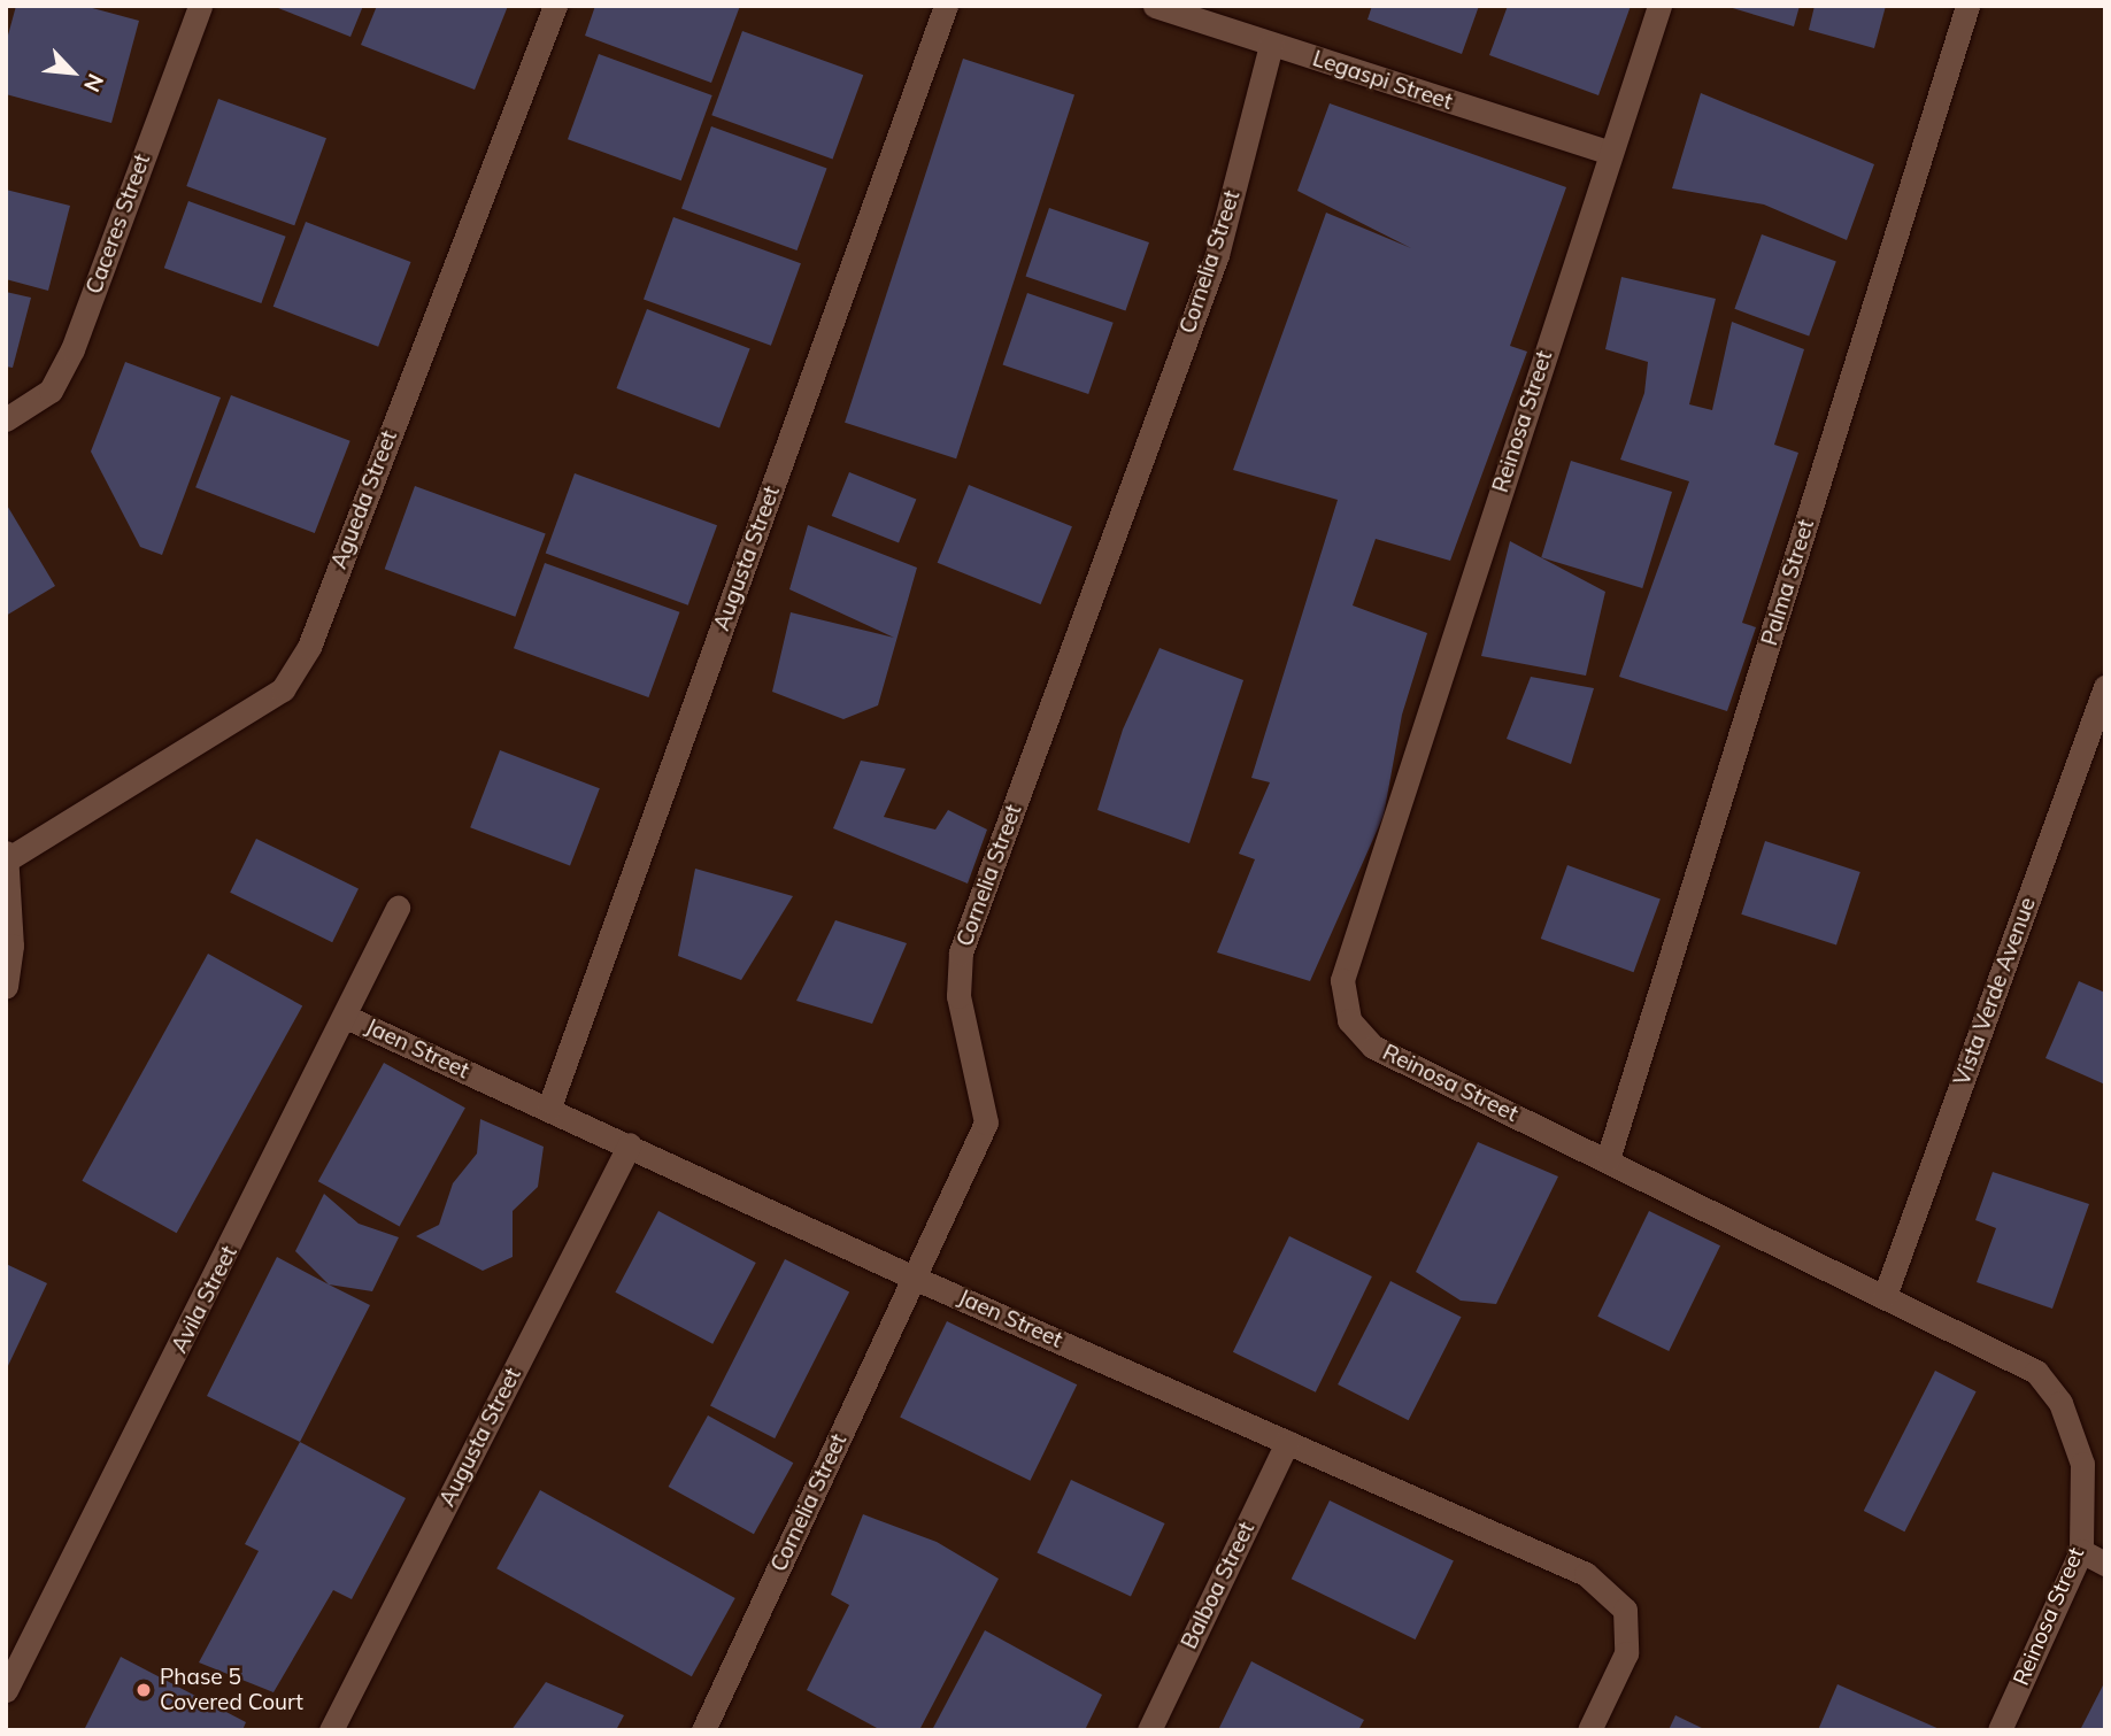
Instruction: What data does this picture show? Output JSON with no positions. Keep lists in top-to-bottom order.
{
  "streets": {
    "street": [
      "Legaspi Street",
      "Caceres Street",
      "Cornelia Street",
      "Reinosa Street",
      "Agueda Street",
      "Augusta Street",
      "Palma Street",
      "Vista Verde Avenue",
      "Jaen Street",
      "Avila Street",
      "Balboa Street"
    ]
  },
  "crossings": [
    ["Legaspi Street", "Cornelia Street"],
    ["Legaspi Street", "Reinosa Street"],
    ["Cornelia Street", "Jaen Street"],
    ["Reinosa Street", "Palma Street"],
    ["Reinosa Street", "Vista Verde Avenue"],
    ["Augusta Street", "Jaen Street"],
    ["Jaen Street", "Avila Street"],
    ["Jaen Street", "Balboa Street"]
  ],
  "places": ["Phase 5 Covered Court"],
  "north": "bottom right"
}
